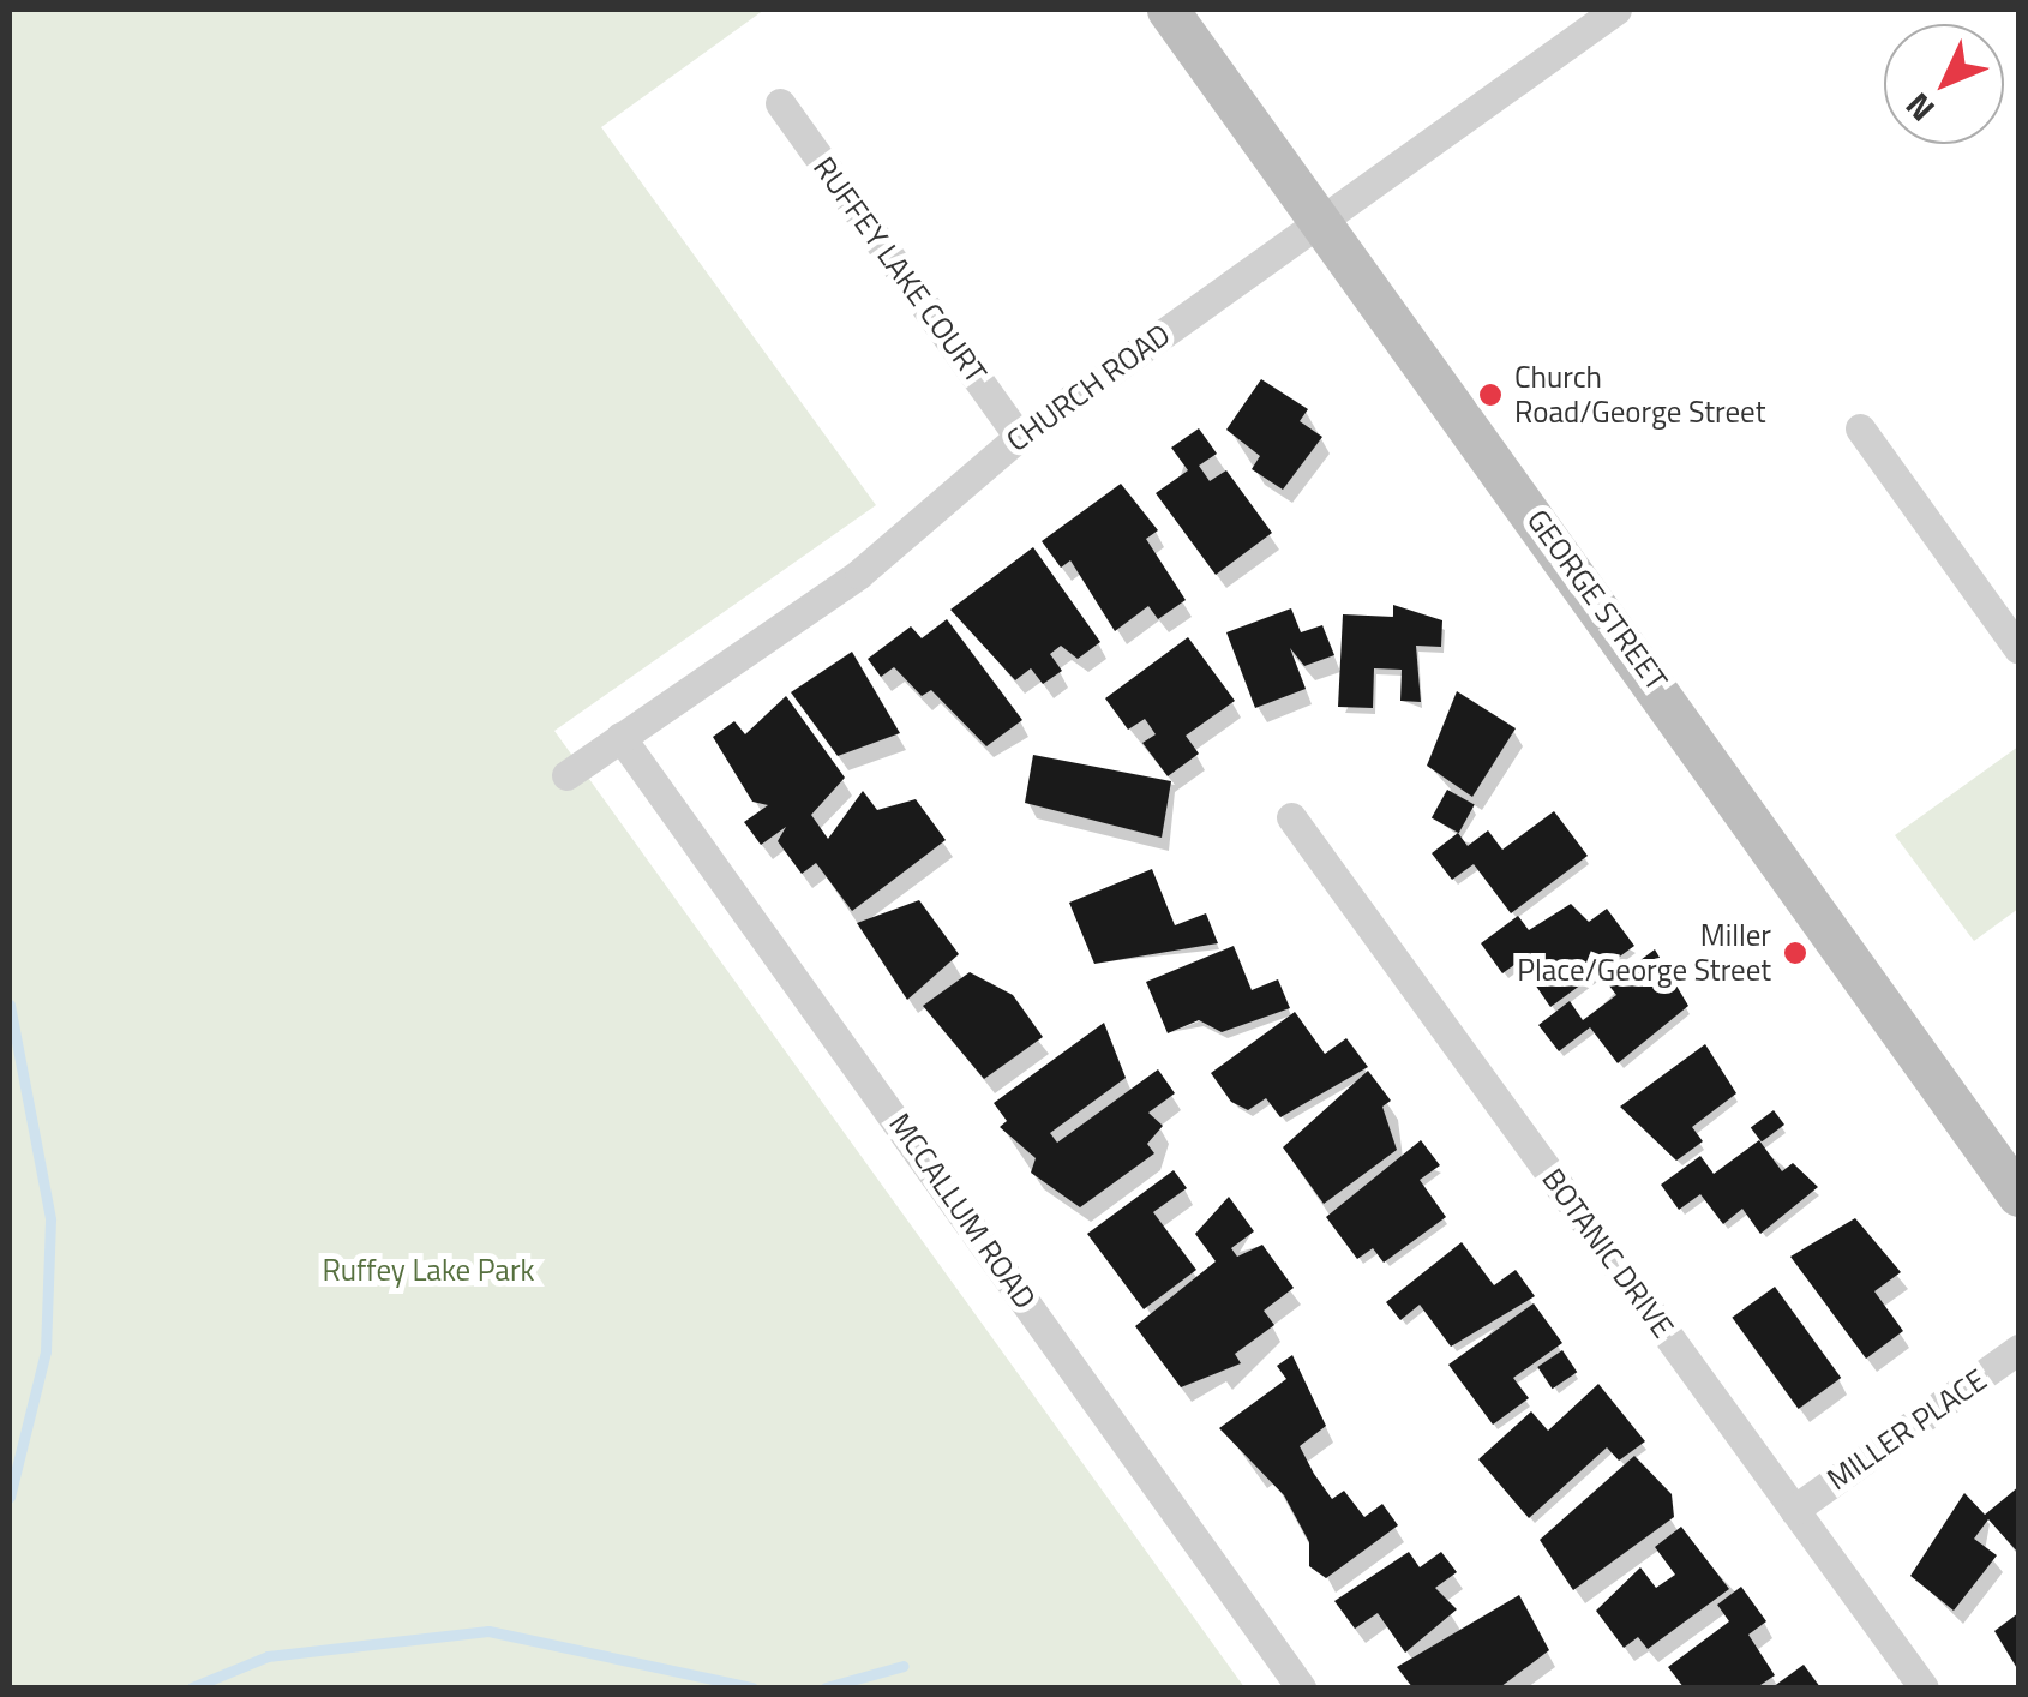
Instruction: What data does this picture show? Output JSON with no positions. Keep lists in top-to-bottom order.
{
  "streets": {
    "main road": ["GEORGE STREET"],
    "street": [
      "RUFFEY LAKE COURT",
      "CHURCH ROAD",
      "MCCALLUM ROAD",
      "BOTANIC DRIVE",
      "MILLER PLACE"
    ]
  },
  "crossings": [
    ["RUFFEY LAKE COURT", "CHURCH ROAD"],
    ["CHURCH ROAD", "GEORGE STREET"],
    ["CHURCH ROAD", "MCCALLUM ROAD"],
    ["BOTANIC DRIVE", "MILLER PLACE"]
  ],
  "parks": ["Ruffey Lake Park"],
  "places": ["Church Road/George Street", "Miller Place/George Street"],
  "north": "bottom left"
}
